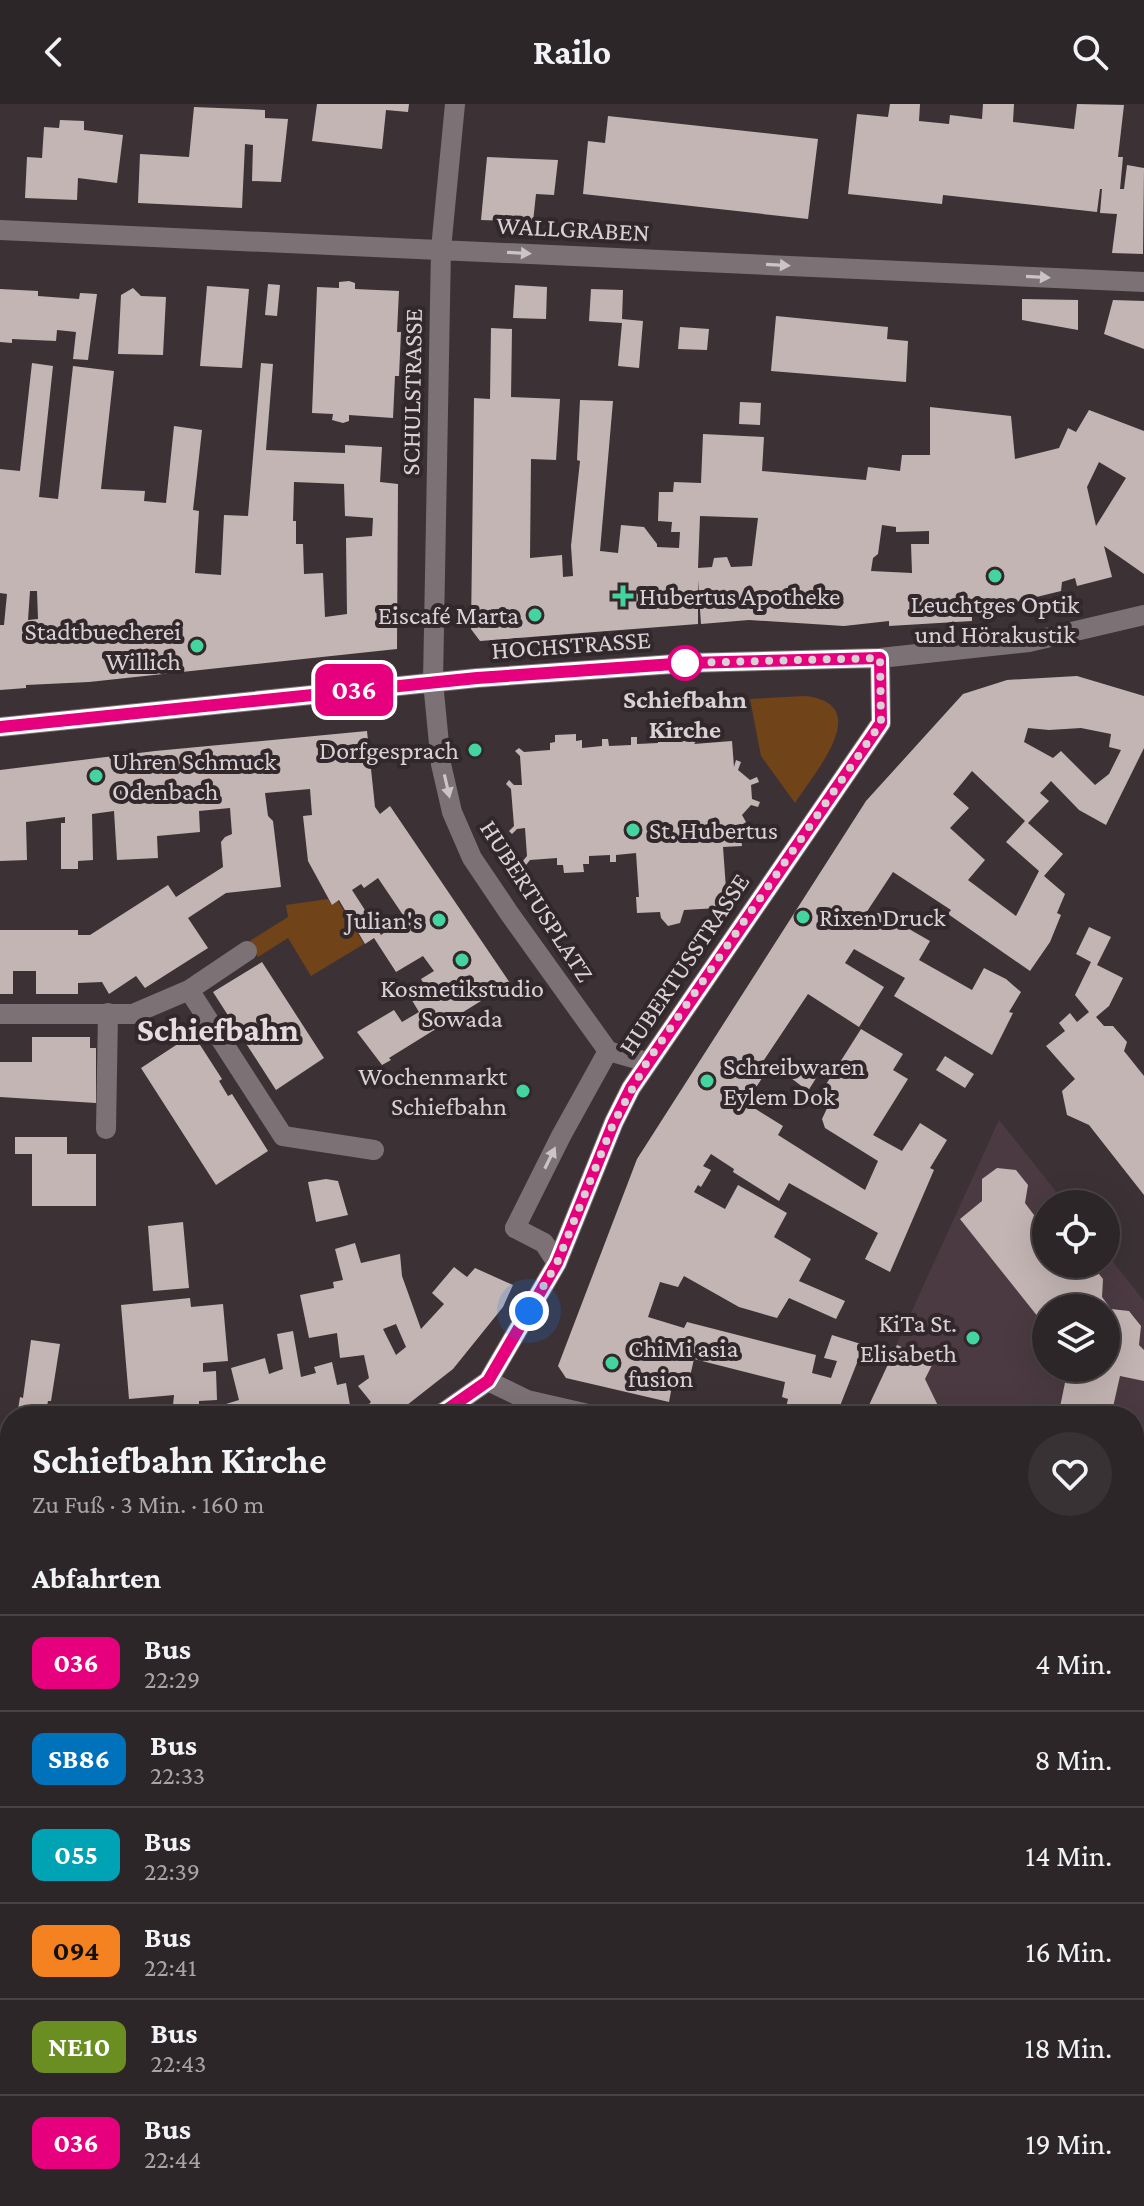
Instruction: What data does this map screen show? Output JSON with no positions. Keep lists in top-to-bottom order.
{
  "streets": {
    "street": [
      "WALLGRABEN",
      "SCHULSTRASSE",
      "HOCHSTRASSE",
      "HUBERTUSPLATZ",
      "HUBERTUSSTRASSE"
    ]
  },
  "crossings": [
    ["WALLGRABEN", "SCHULSTRASSE"],
    ["SCHULSTRASSE", "HOCHSTRASSE"],
    ["SCHULSTRASSE", "HUBERTUSPLATZ"],
    ["HOCHSTRASSE", "HUBERTUSPLATZ"],
    ["HOCHSTRASSE", "HUBERTUSSTRASSE"]
  ],
  "one_way": ["WALLGRABEN", "HUBERTUSPLATZ"],
  "districts": ["Schiefbahn"],
  "places": {
    "other": [
      "Leuchtges Optik und Hörakustik",
      "Eiscafé Marta",
      "Stadtbuecherei Willich",
      "Schiefbahn Kirche",
      "Dorfgesprach",
      "Uhren Schmuck Odenbach",
      "St. Hubertus",
      "Rixen Druck",
      "Julian's",
      "Kosmetikstudio Sowada",
      "Schreibwaren Eylem Dok",
      "Wochenmarkt Schiefbahn",
      "KiTa St. Elisabeth",
      "ChiMi asia fusion"
    ],
    "health": ["Hubertus Apotheke"]
  },
  "lines": ["bus line 036"],
  "page": {
    "header": "Railo",
    "on_map": "036",
    "heading": [
      ["Schiefbahn Kirche", "Zu Fuß · 3 Min. · 160 m"],
      "Abfahrten"
    ],
    "list": [
      {
        "mark": "036",
        "name": "Bus",
        "note": "22:29",
        "value": "4 Min."
      },
      {
        "mark": "SB86",
        "name": "Bus",
        "note": "22:33",
        "value": "8 Min."
      },
      {
        "mark": "055",
        "name": "Bus",
        "note": "22:39",
        "value": "14 Min."
      },
      {
        "mark": "094",
        "name": "Bus",
        "note": "22:41",
        "value": "16 Min."
      },
      {
        "mark": "NE10",
        "name": "Bus",
        "note": "22:43",
        "value": "18 Min."
      },
      {
        "mark": "036",
        "name": "Bus",
        "note": "22:44",
        "value": "19 Min."
      }
    ]
  }
}
